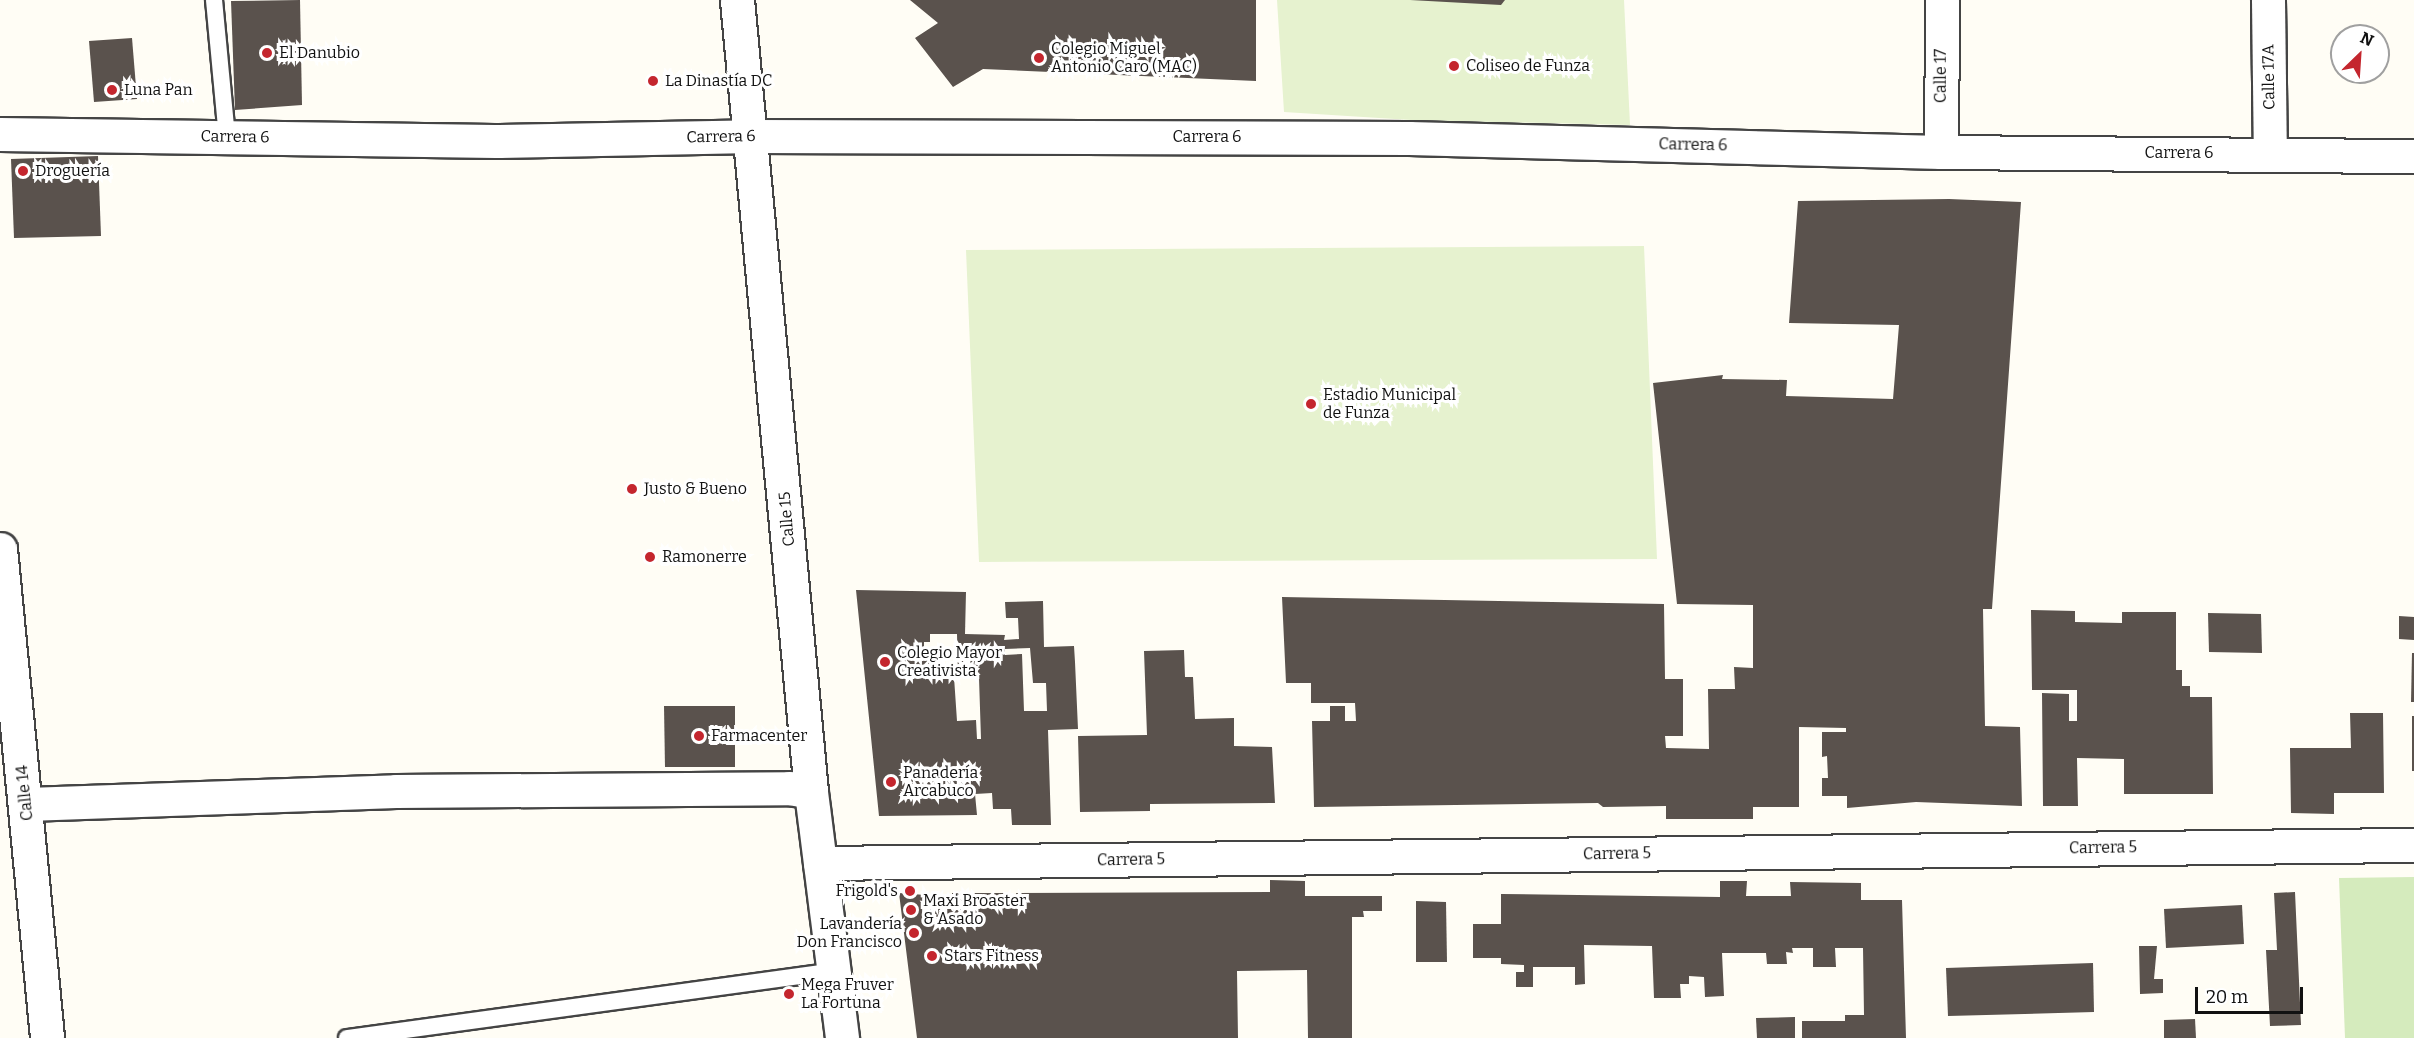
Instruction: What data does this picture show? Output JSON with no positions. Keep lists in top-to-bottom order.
{
  "streets": {
    "street": [
      "Calle 17",
      "Calle 17A",
      "Carrera 6",
      "Calle 15",
      "Calle 14",
      "Carrera 5"
    ]
  },
  "crossings": [
    ["Calle 17", "Carrera 6"],
    ["Calle 17A", "Carrera 6"],
    ["Carrera 6", "Calle 15"],
    ["Calle 15", "Carrera 5"]
  ],
  "places": [
    "El Danubio",
    "Colegio Miguel Antonio Caro (MAC)",
    "Coliseo de Funza",
    "La Dinastía DC",
    "Luna Pan",
    "Droguería",
    "Estadio Municipal de Funza",
    "Justo & Bueno",
    "Ramonerre",
    "Colegio Mayor Creativista",
    "Farmacenter",
    "Panadería Arcabuco",
    "Frigold's",
    "Maxi Broaster & Asado",
    "Lavandería Don Francisco",
    "Stars Fitness",
    "Mega Fruver La Fortuna"
  ],
  "scale_bar": "20 m",
  "north": "top right"
}
